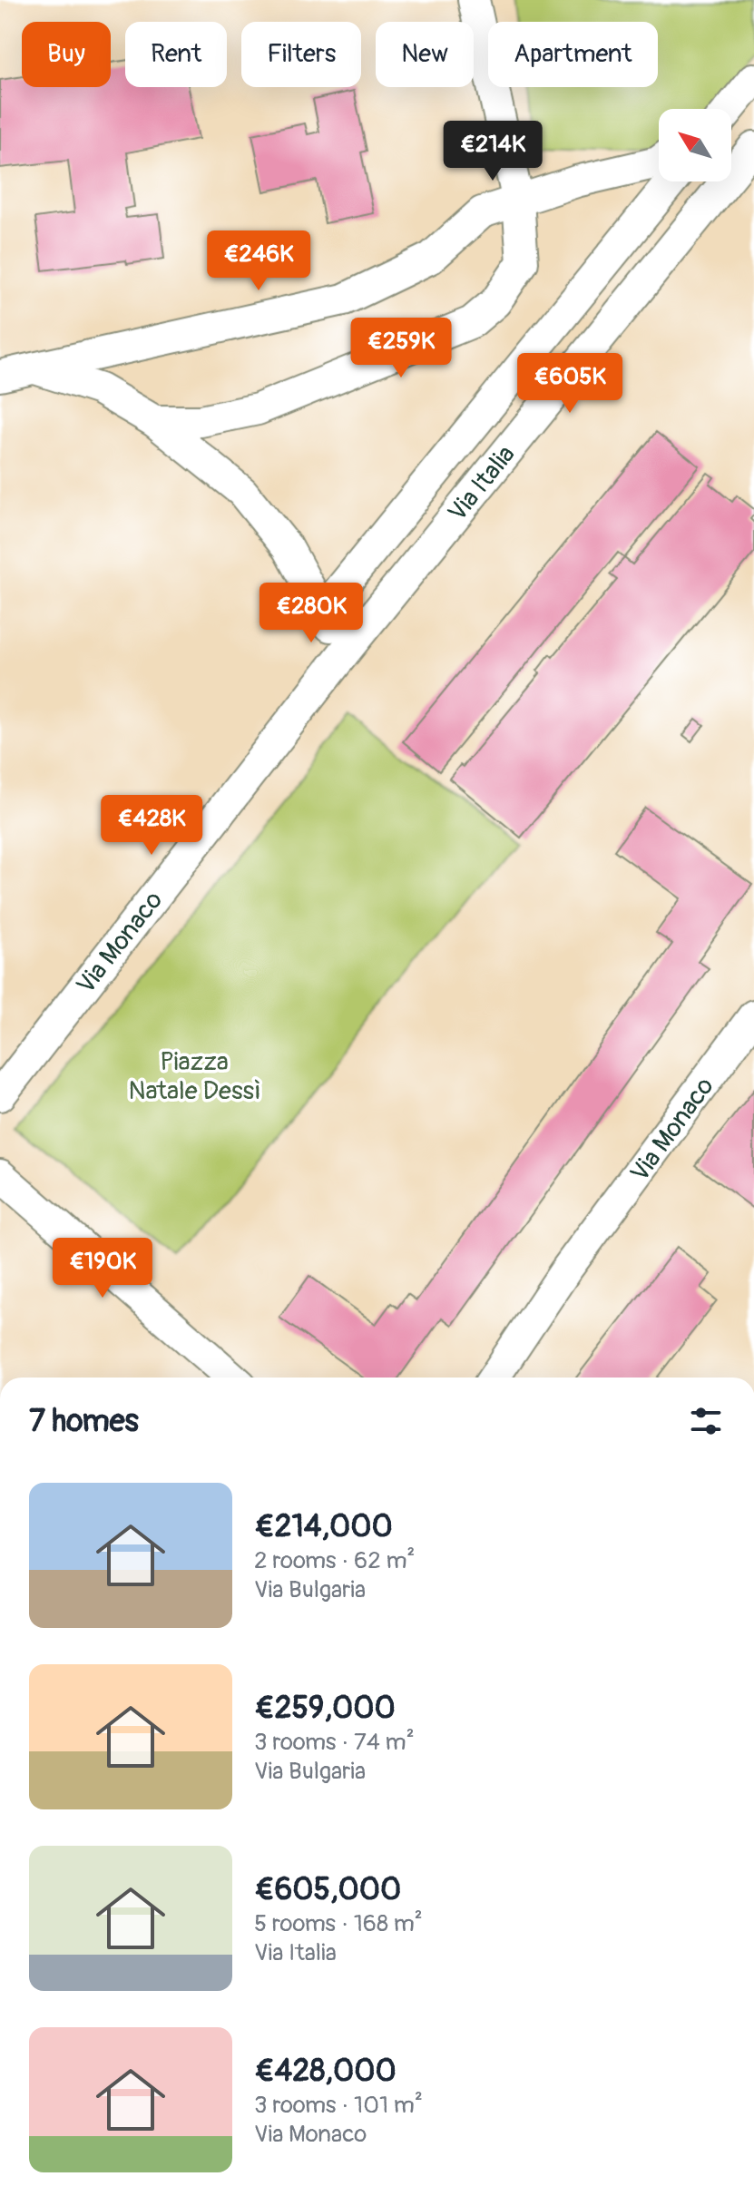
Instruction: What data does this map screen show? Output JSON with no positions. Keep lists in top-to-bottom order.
{
  "streets": {
    "street": ["Via Italia", "Via Monaco"]
  },
  "crossings": [
    ["Via Italia", "Via Monaco"]
  ],
  "parks": ["Piazza Natale Dessì"],
  "north": "top left",
  "page": {
    "chip": [
      "Buy",
      "Rent",
      "Filters",
      "New",
      "Apartment"
    ],
    "price": [
      "€214K",
      "€246K",
      "€259K",
      "€605K",
      "€280K",
      "€428K",
      "€190K"
    ],
    "heading": "7 homes",
    "list": [
      {
        "name": "€214,000",
        "note": "2 rooms · 62 m² · Via Bulgaria"
      },
      {
        "name": "€259,000",
        "note": "3 rooms · 74 m² · Via Bulgaria"
      },
      {
        "name": "€605,000",
        "note": "5 rooms · 168 m² · Via Italia"
      },
      {
        "name": "€428,000",
        "note": "3 rooms · 101 m² · Via Monaco"
      }
    ]
  }
}
